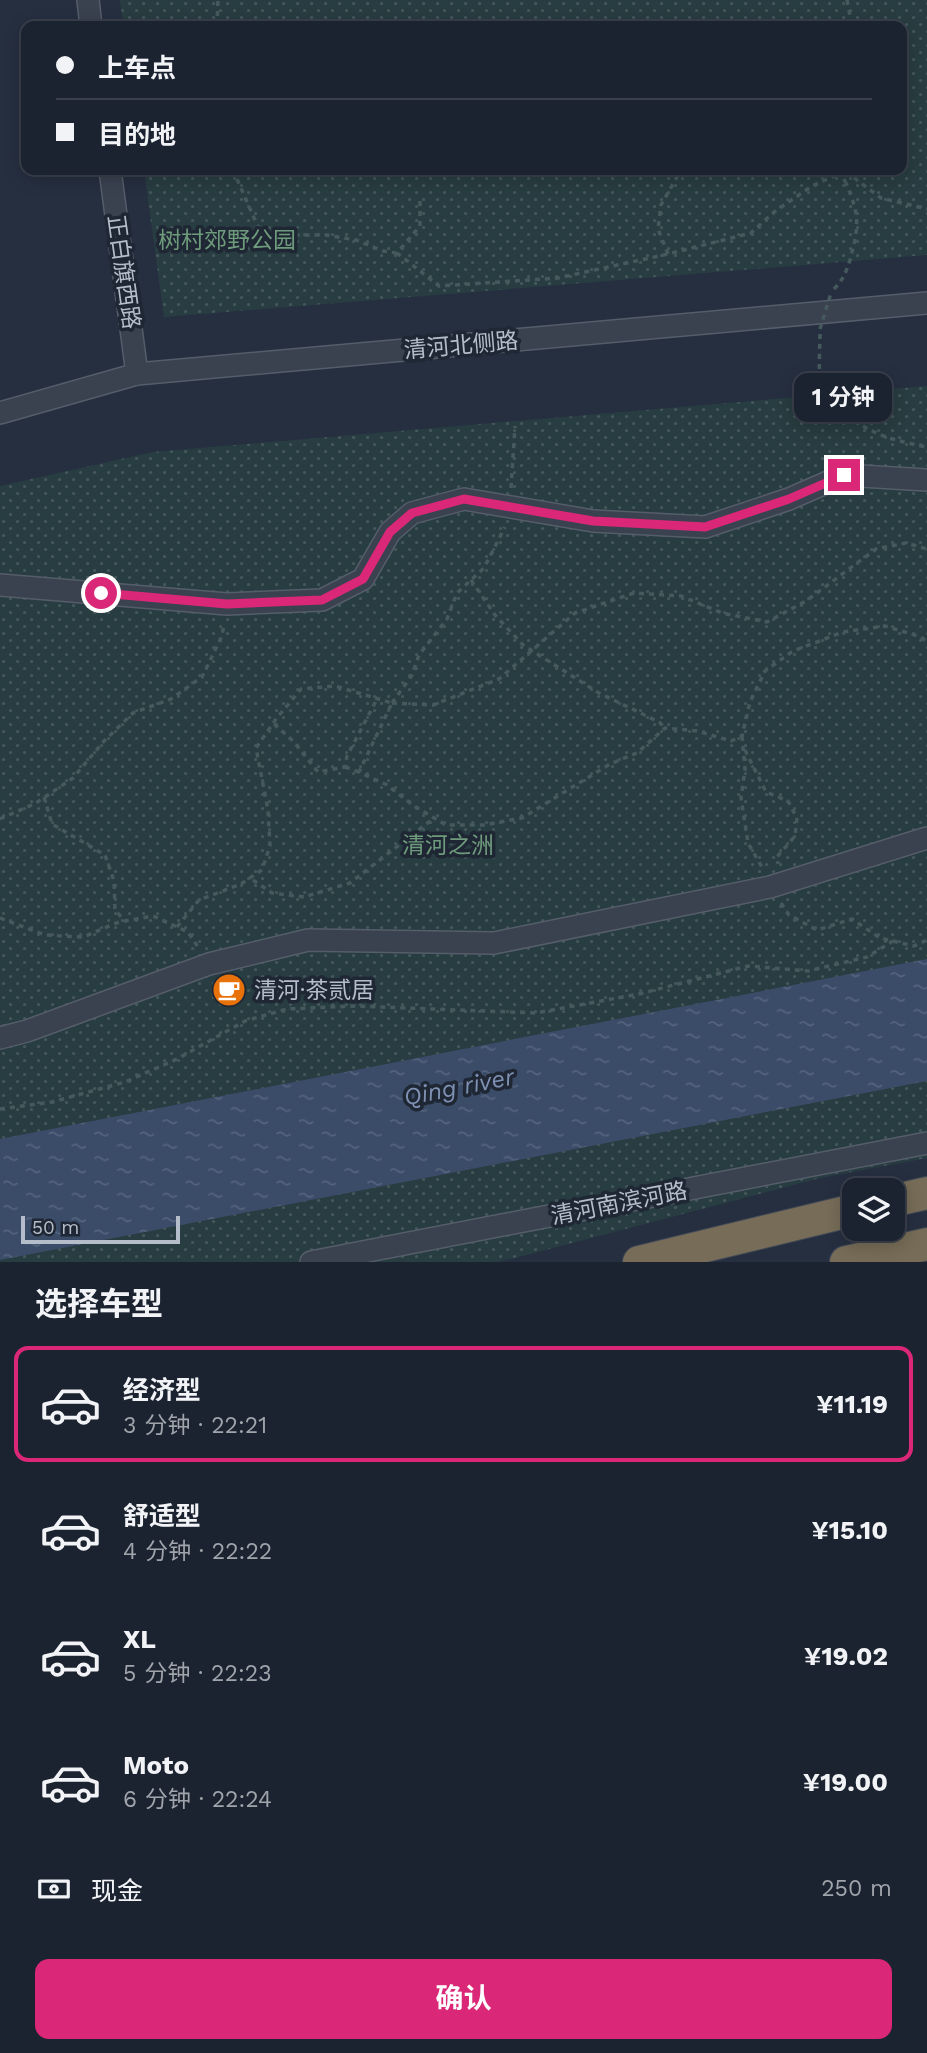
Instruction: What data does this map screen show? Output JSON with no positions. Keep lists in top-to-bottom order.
{
  "streets": {
    "street": ["正白旗西路", "清河北侧路", "清河南滨河路"]
  },
  "crossings": [
    ["正白旗西路", "清河北侧路"]
  ],
  "water": ["Qing river"],
  "parks": ["树村郊野公园", "清河之洲"],
  "places": {
    "cafe": ["清河·茶贰居"]
  },
  "scale_bar": "50 m",
  "page": {
    "banner": ["上车点", "目的地"],
    "bubble": "1 分钟",
    "scale": "50 m",
    "heading": "选择车型",
    "list": [
      {
        "name": "经济型",
        "note": "3 分钟 · 22:21",
        "value": "¥11.19"
      },
      {
        "name": "舒适型",
        "note": "4 分钟 · 22:22",
        "value": "¥15.10"
      },
      {
        "name": "XL",
        "note": "5 分钟 · 22:23",
        "value": "¥19.02"
      },
      {
        "name": "Moto",
        "note": "6 分钟 · 22:24",
        "value": "¥19.00"
      }
    ],
    "pay": ["现金", "250 m"],
    "buttons": "确认"
  }
}
